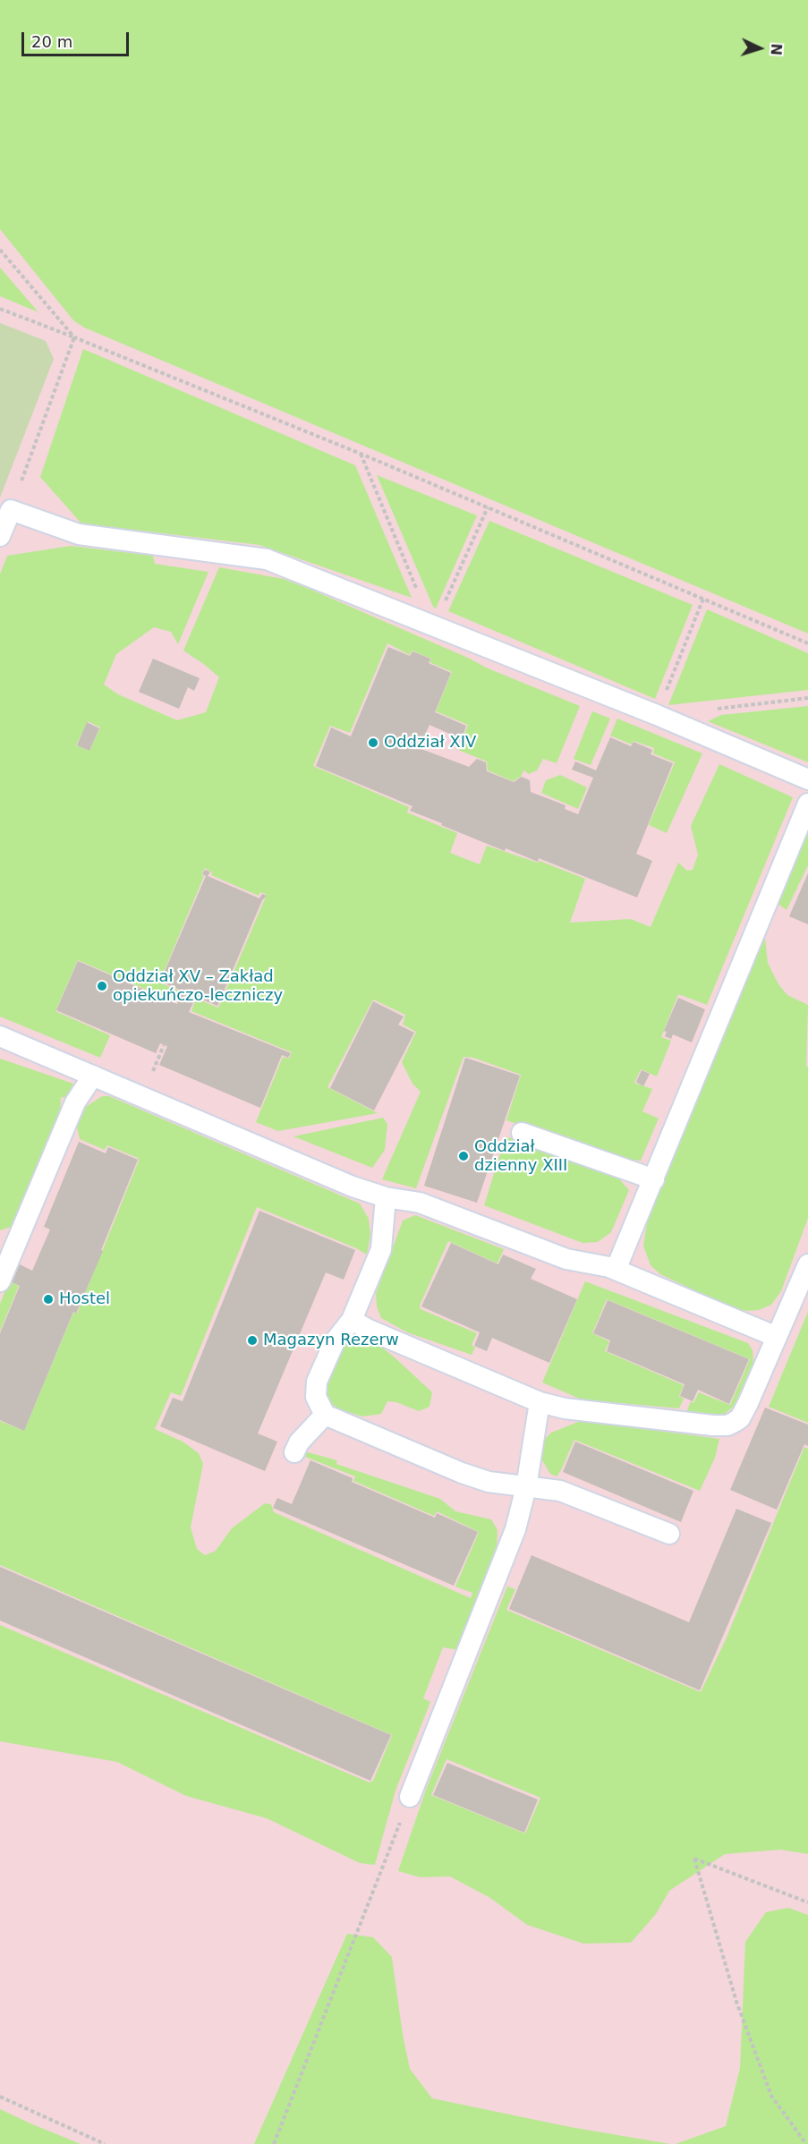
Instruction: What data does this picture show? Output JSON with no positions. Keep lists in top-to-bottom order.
{
  "places": [
    "Oddział XIV",
    "Oddział XV – Zakład opiekuńczo-leczniczy",
    "Oddział dzienny XIII",
    "Hostel",
    "Magazyn Rezerw"
  ],
  "scale_bar": "20 m",
  "north": "right"
}
